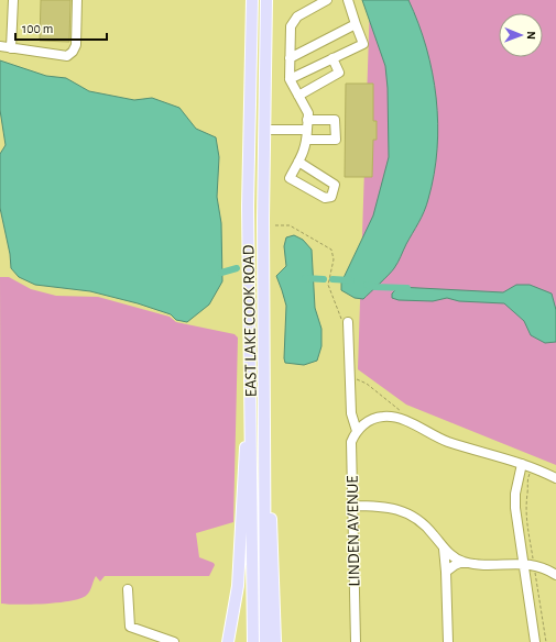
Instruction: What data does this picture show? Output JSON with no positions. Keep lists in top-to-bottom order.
{
  "streets": {
    "main road": ["EAST LAKE COOK ROAD"],
    "street": ["LINDEN AVENUE"]
  },
  "scale_bar": "100 m",
  "north": "right"
}
